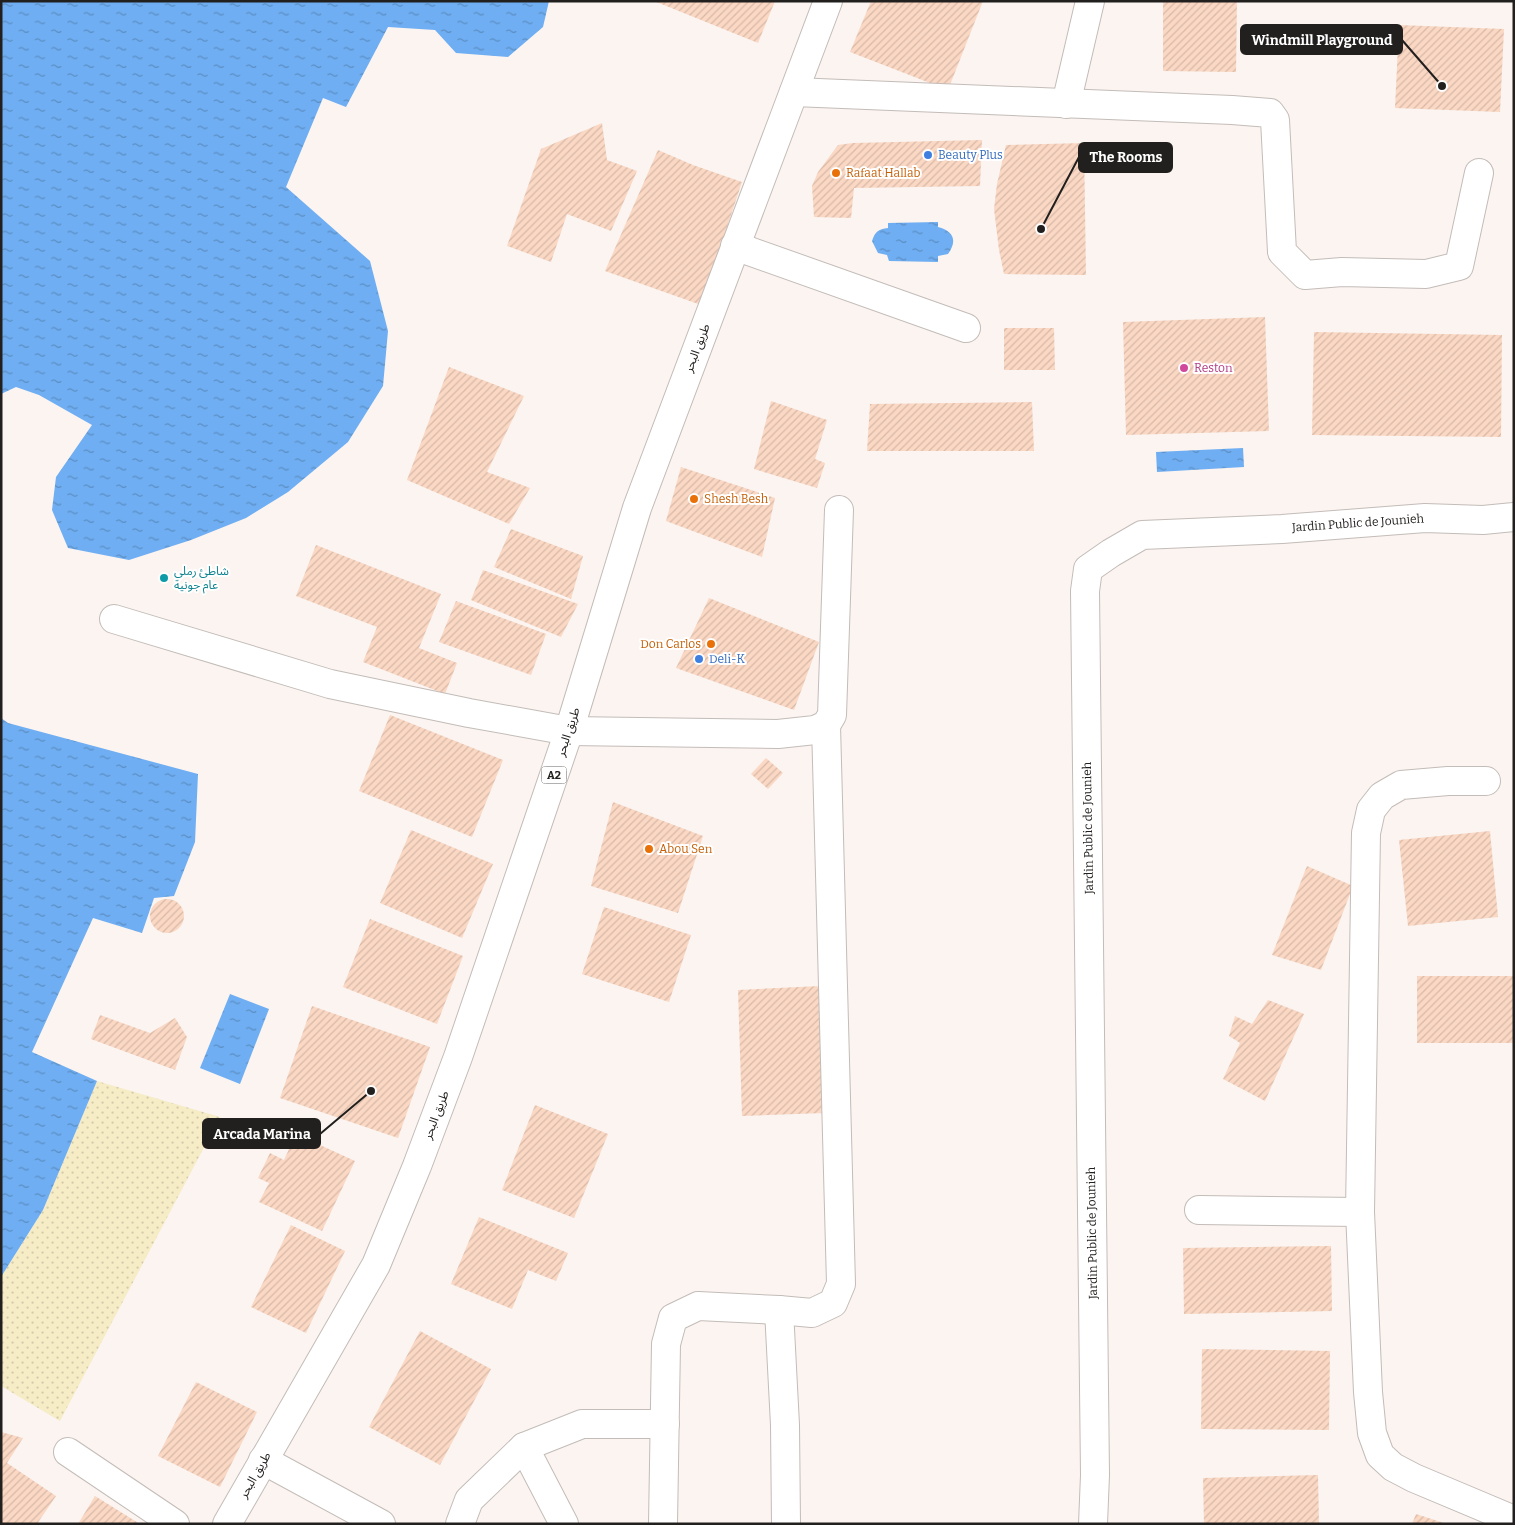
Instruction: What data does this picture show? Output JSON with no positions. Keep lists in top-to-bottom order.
{
  "streets": {
    "street": ["طريق البحر", "Jardin Public de Jounieh", "A2"]
  },
  "places": [
    "Windmill Playground",
    "Beauty Plus",
    "Rafaat Hallab",
    "The Rooms",
    "Reston",
    "Shesh Besh",
    "شاطئ رملي عام جونية",
    "Don Carlos",
    "Deli-K",
    "Abou Sen",
    "Arcada Marina"
  ]
}
